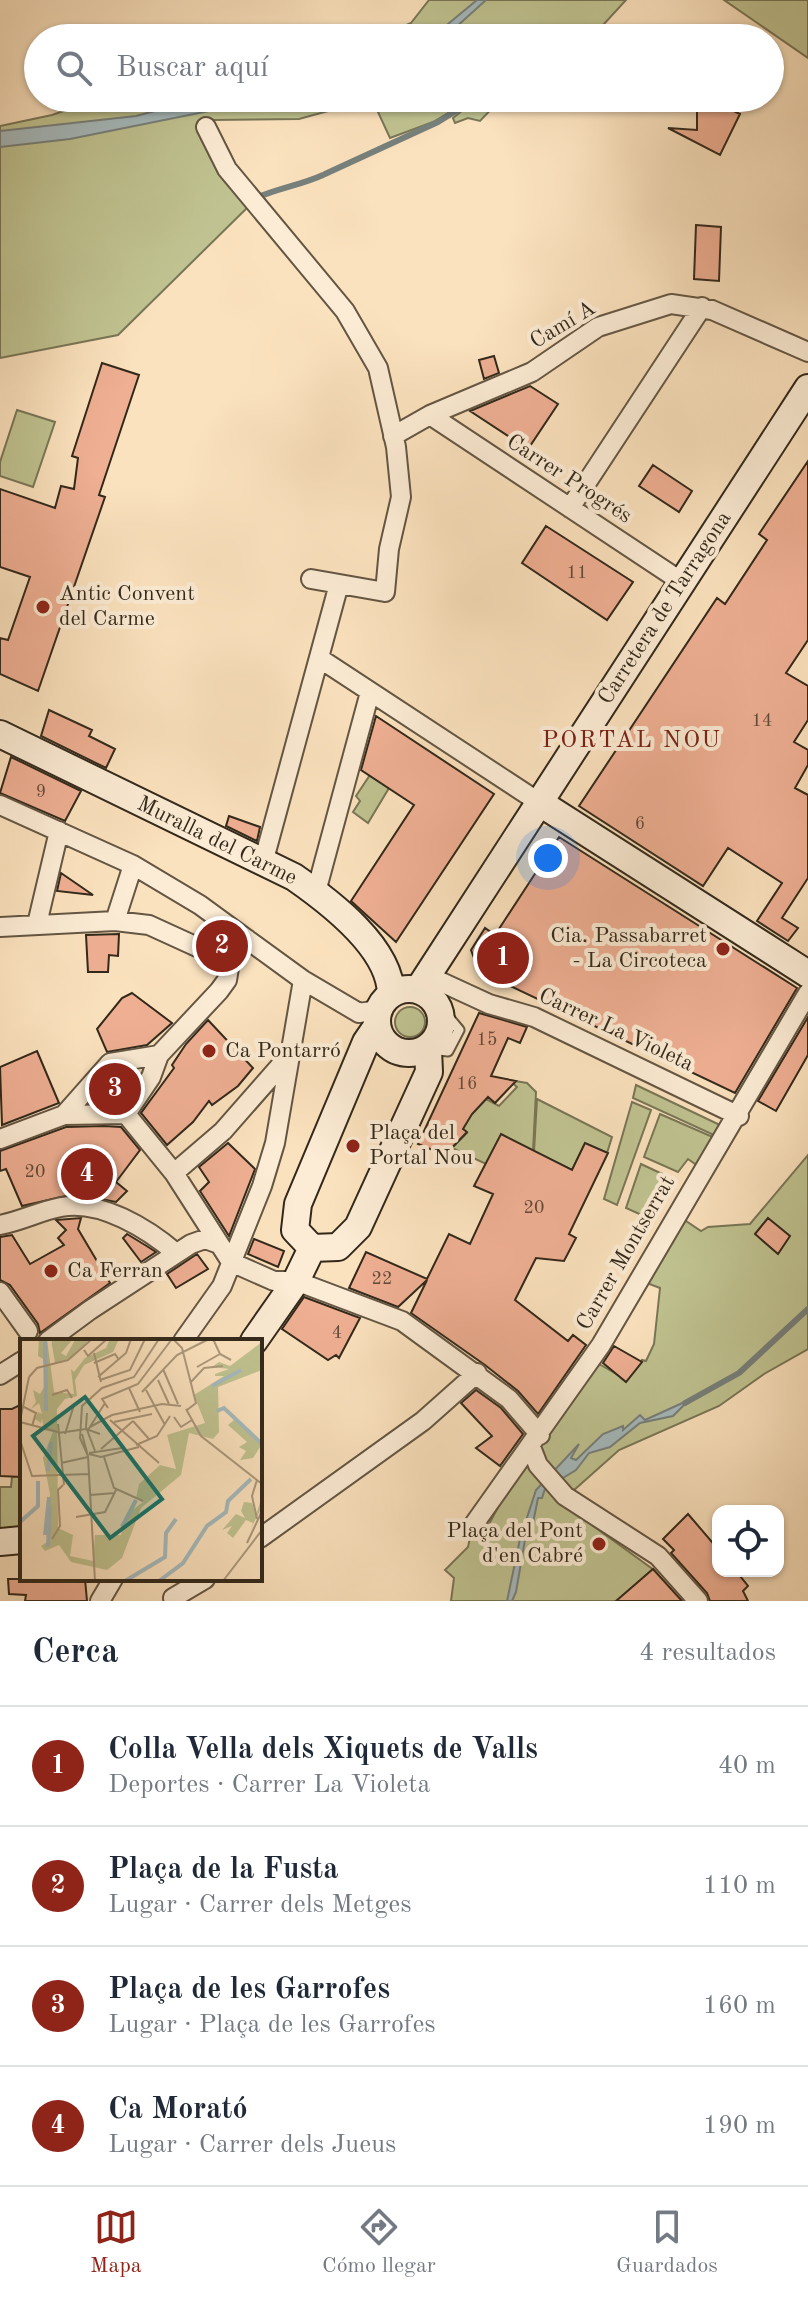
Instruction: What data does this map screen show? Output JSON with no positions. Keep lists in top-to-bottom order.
{
  "streets": {
    "main road": ["Carretera de Tarragona", "Muralla del Carme"],
    "street": [
      "Camí A",
      "Carrer Progrés",
      "Carrer La Violeta",
      "Carrer Montserrat"
    ]
  },
  "crossings": [
    ["Camí A", "Carrer Progrés"],
    ["Carrer Progrés", "Carretera de Tarragona"],
    ["Carretera de Tarragona", "Muralla del Carme"],
    ["Carretera de Tarragona", "Carrer La Violeta"],
    ["Muralla del Carme", "Carrer La Violeta"],
    ["Carrer La Violeta", "Carrer Montserrat"]
  ],
  "districts": ["PORTAL NOU"],
  "places": [
    "Antic Convent del Carme",
    "Cia. Passabarret - La Circoteca",
    "Ca Pontarró",
    "Plaça del Portal Nou",
    "Ca Ferran",
    "Plaça del Pont d'en Cabré"
  ],
  "house_numbers": [
    "11",
    "14",
    "9",
    "6",
    "15",
    "16",
    "20",
    "20",
    "22",
    "4"
  ],
  "page": {
    "search": "Buscar aquí",
    "pins": [
      "2",
      "1",
      "3",
      "4"
    ],
    "heading": ["Cerca", "4 resultados"],
    "list": [
      {
        "mark": "1",
        "name": "Colla Vella dels Xiquets de Valls",
        "note": "Deportes · Carrer La Violeta",
        "value": "40 m"
      },
      {
        "mark": "2",
        "name": "Plaça de la Fusta",
        "note": "Lugar · Carrer dels Metges",
        "value": "110 m"
      },
      {
        "mark": "3",
        "name": "Plaça de les Garrofes",
        "note": "Lugar · Plaça de les Garrofes",
        "value": "160 m"
      },
      {
        "mark": "4",
        "name": "Ca Morató",
        "note": "Lugar · Carrer dels Jueus",
        "value": "190 m"
      }
    ],
    "nav": ["Mapa", "Cómo llegar", "Guardados"]
  }
}
